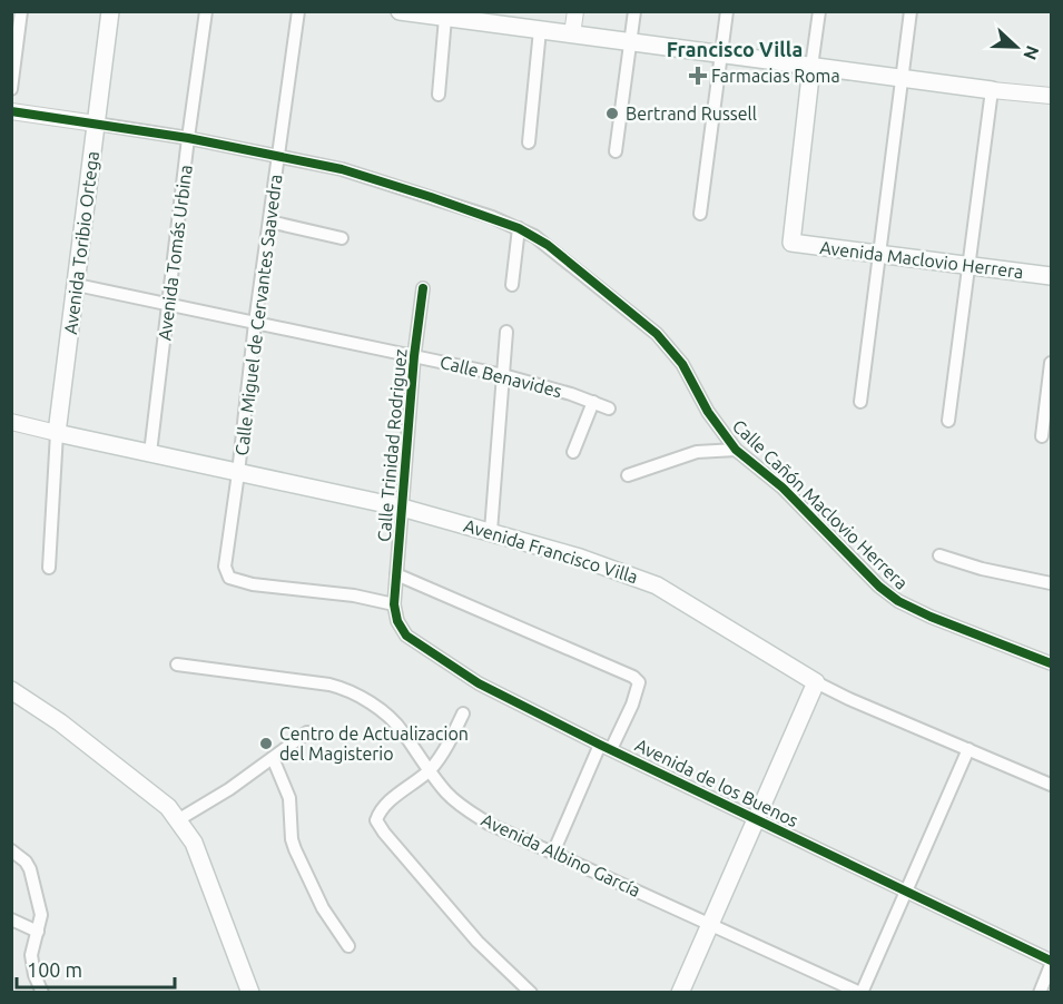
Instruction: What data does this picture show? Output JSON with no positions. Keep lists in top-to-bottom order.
{
  "streets": {
    "main road": ["Avenida Toribio Ortega", "Avenida Maclovio Herrera", "Avenida Francisco Villa"],
    "street": [
      "Avenida Tomás Urbina",
      "Calle Miguel de Cervantes Saavedra",
      "Calle Benavides",
      "Calle Trinidad Rodriguez",
      "Calle Cañón Maclovio Herrera",
      "Avenida de los Buenos",
      "Avenida Albino García"
    ]
  },
  "crossings": [
    ["Avenida Toribio Ortega", "Calle Benavides"],
    ["Avenida Toribio Ortega", "Calle Cañón Maclovio Herrera"],
    ["Avenida Toribio Ortega", "Avenida Francisco Villa"],
    ["Avenida Tomás Urbina", "Calle Benavides"],
    ["Avenida Tomás Urbina", "Calle Cañón Maclovio Herrera"],
    ["Avenida Tomás Urbina", "Avenida Francisco Villa"],
    ["Calle Miguel de Cervantes Saavedra", "Calle Benavides"],
    ["Calle Miguel de Cervantes Saavedra", "Calle Trinidad Rodriguez"],
    ["Calle Miguel de Cervantes Saavedra", "Calle Cañón Maclovio Herrera"],
    ["Calle Miguel de Cervantes Saavedra", "Avenida Francisco Villa"],
    ["Calle Miguel de Cervantes Saavedra", "Avenida de los Buenos"],
    ["Calle Benavides", "Calle Trinidad Rodriguez"],
    ["Calle Trinidad Rodriguez", "Avenida Francisco Villa"],
    ["Calle Trinidad Rodriguez", "Avenida de los Buenos"]
  ],
  "districts": ["Francisco Villa"],
  "places": {
    "health": ["Farmacias Roma"],
    "other": ["Bertrand Russell", "Centro de Actualizacion del Magisterio"]
  },
  "scale_bar": "100 m",
  "north": "right"
}
